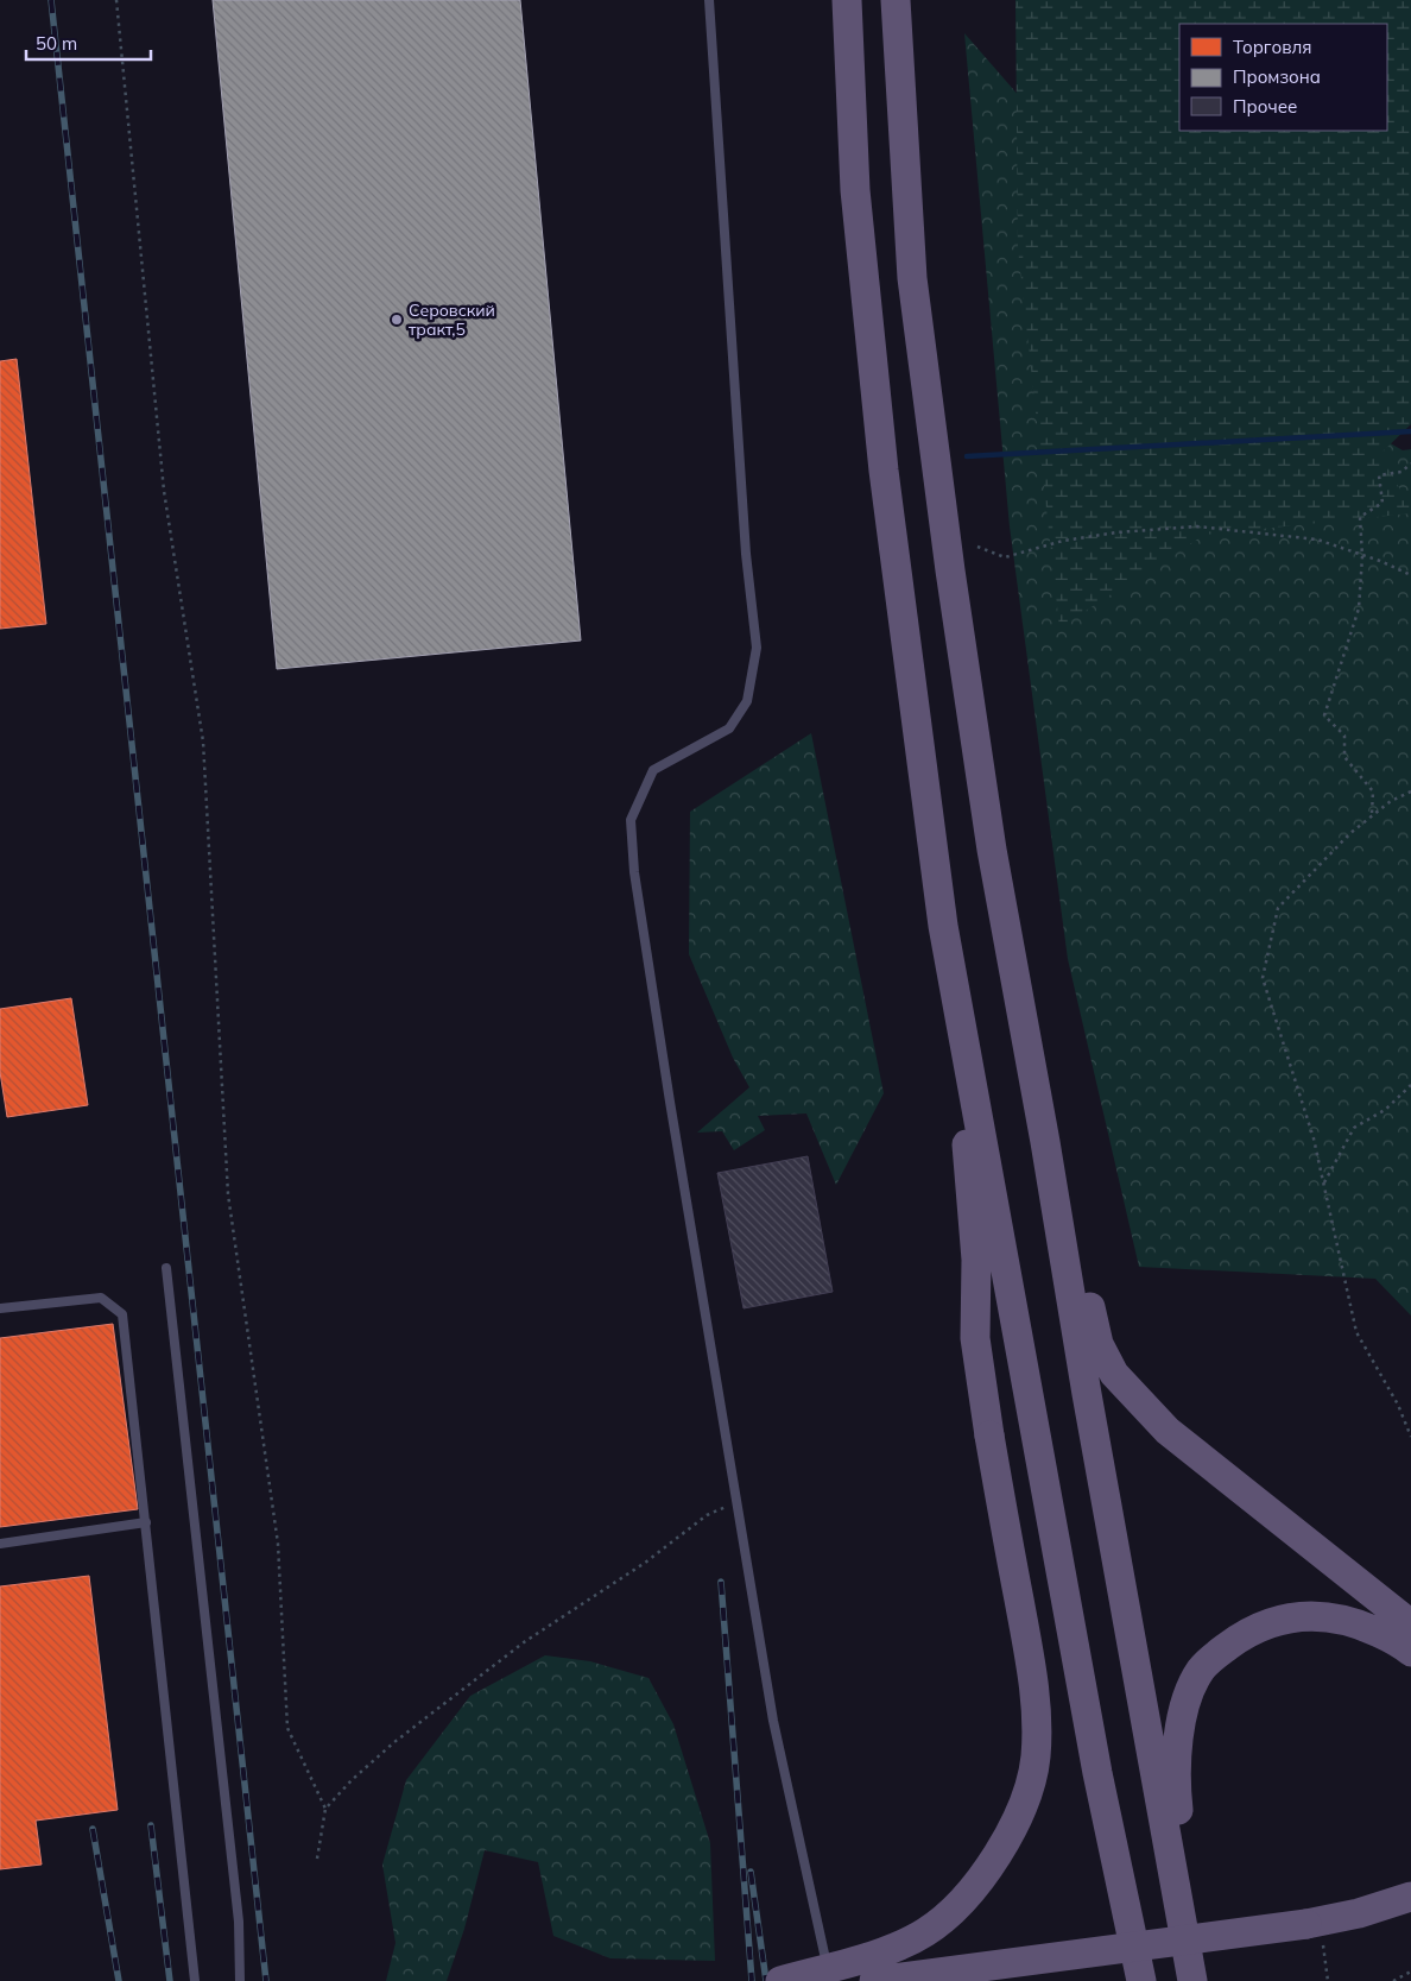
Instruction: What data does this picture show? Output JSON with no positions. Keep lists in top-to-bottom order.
{
  "places": ["Серовский тракт,5"],
  "legend": ["Торговля", "Промзона", "Прочее"],
  "scale_bar": "50 m"
}
